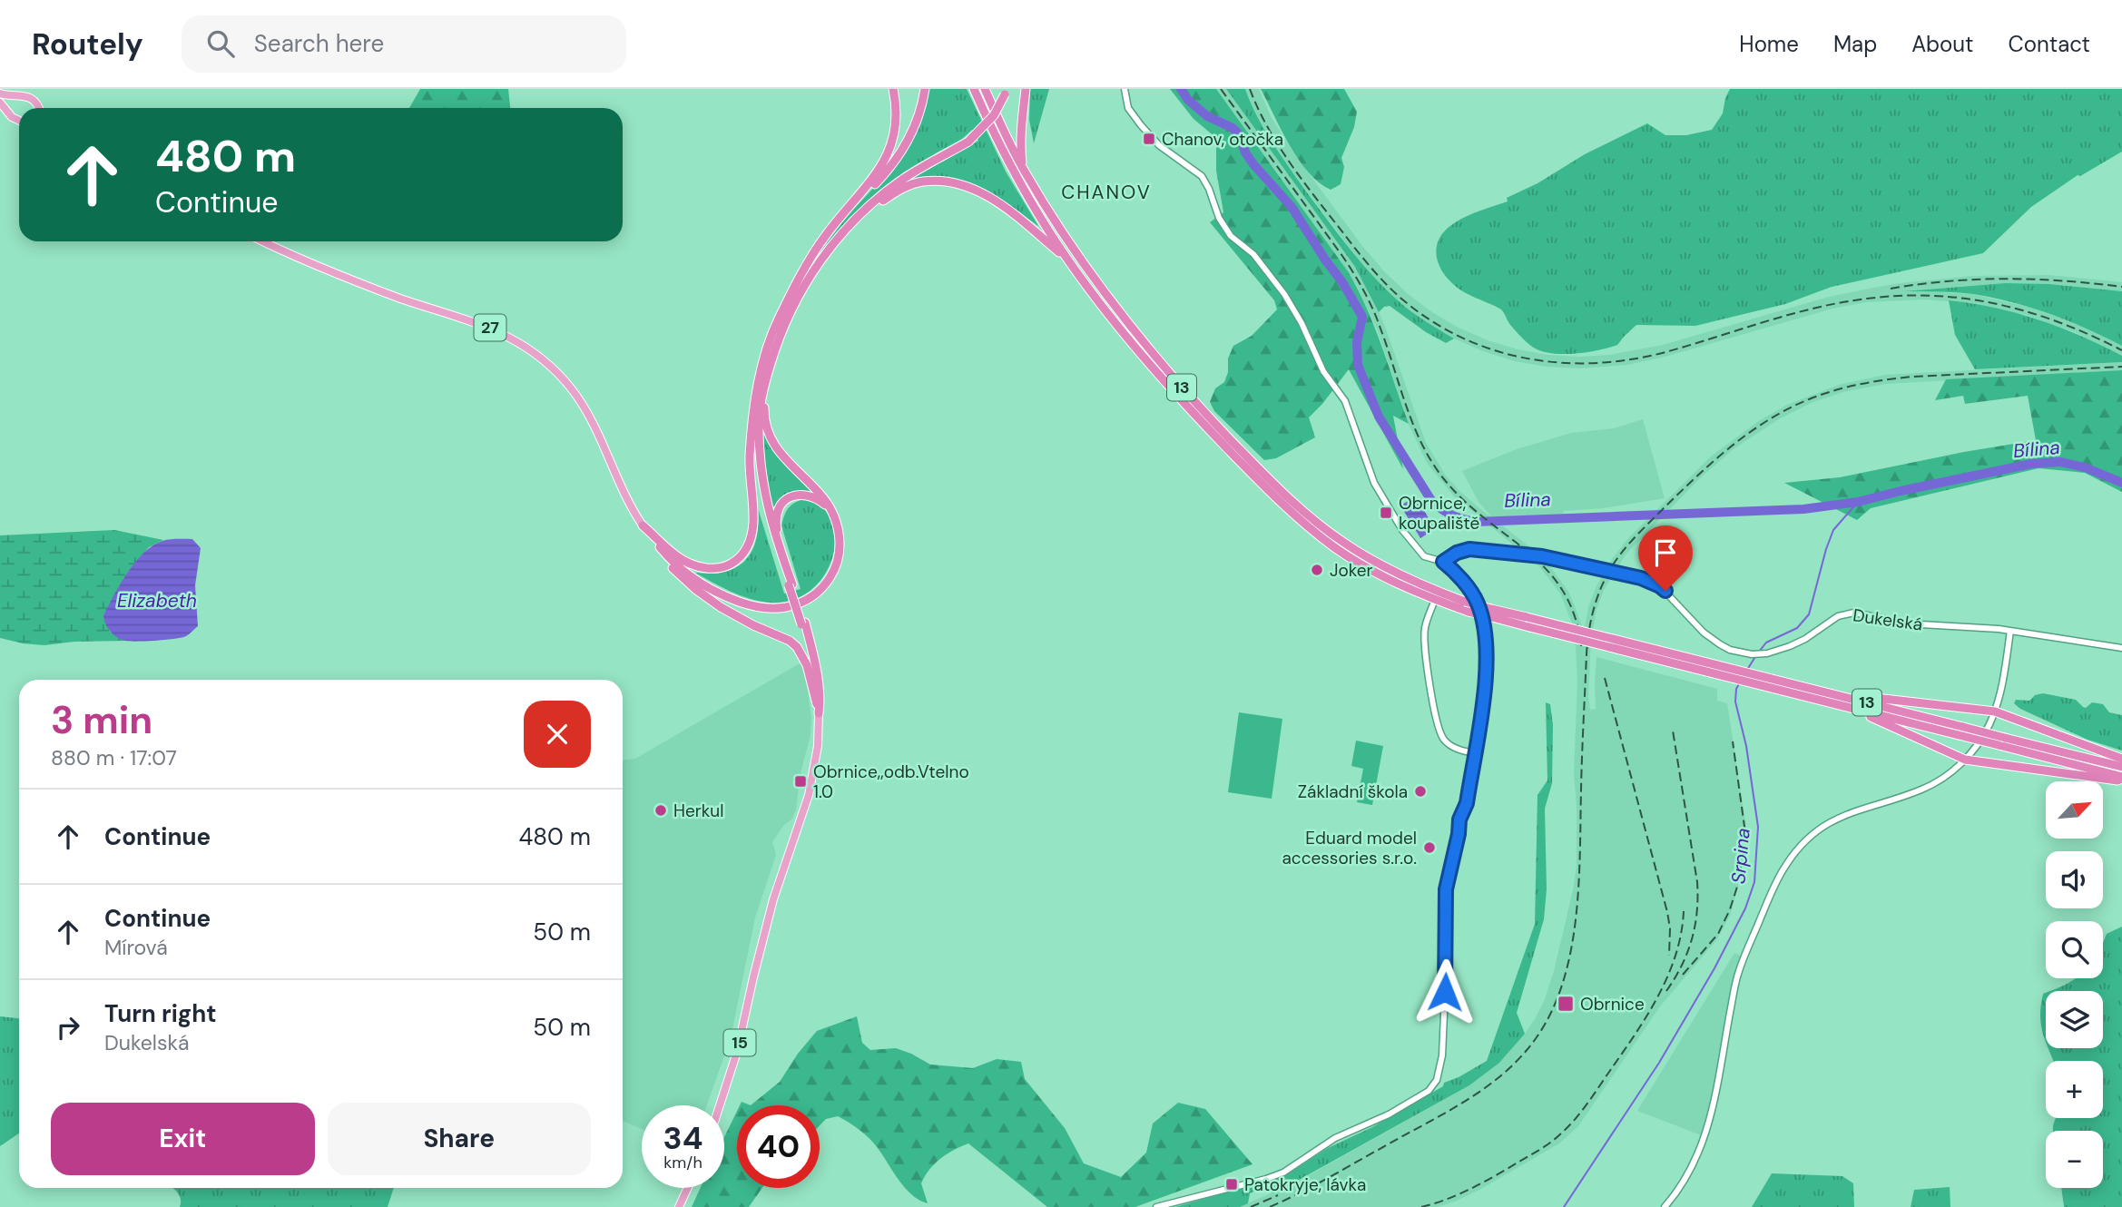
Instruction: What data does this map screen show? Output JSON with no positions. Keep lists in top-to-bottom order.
{
  "streets": {
    "highway": ["13"],
    "main road": ["27", "15"],
    "street": ["Dukelská"]
  },
  "districts": ["CHANOV"],
  "water": ["Bílina", "Elizabeth", "Srpina"],
  "places": {
    "transit": [
      "Chanov, otočka",
      "Obrnice, koupaliště",
      "Obrnice,,odb.Vtelno 1.0",
      "Obrnice",
      "Patokryje, lávka"
    ],
    "other": [
      "Joker",
      "Základní škola",
      "Herkul",
      "Eduard model accessories s.r.o."
    ]
  },
  "north": "top right",
  "page": {
    "header": "Routely",
    "search": "Search here",
    "nav": [
      "Home",
      "Map",
      "About",
      "Contact"
    ],
    "turn": ["480 m", "Continue"],
    "heading": ["3 min", "880 m · 17:07"],
    "map_buttons": ["+", "−"],
    "list": [
      {
        "name": "Continue",
        "value": "480 m"
      },
      {
        "name": "Continue",
        "note": "Mírová",
        "value": "50 m"
      },
      {
        "name": "Turn right",
        "note": "Dukelská",
        "value": "50 m"
      }
    ],
    "buttons": ["Exit", "Share"],
    "speed": "34 km/h",
    "limit": "40"
  }
}
